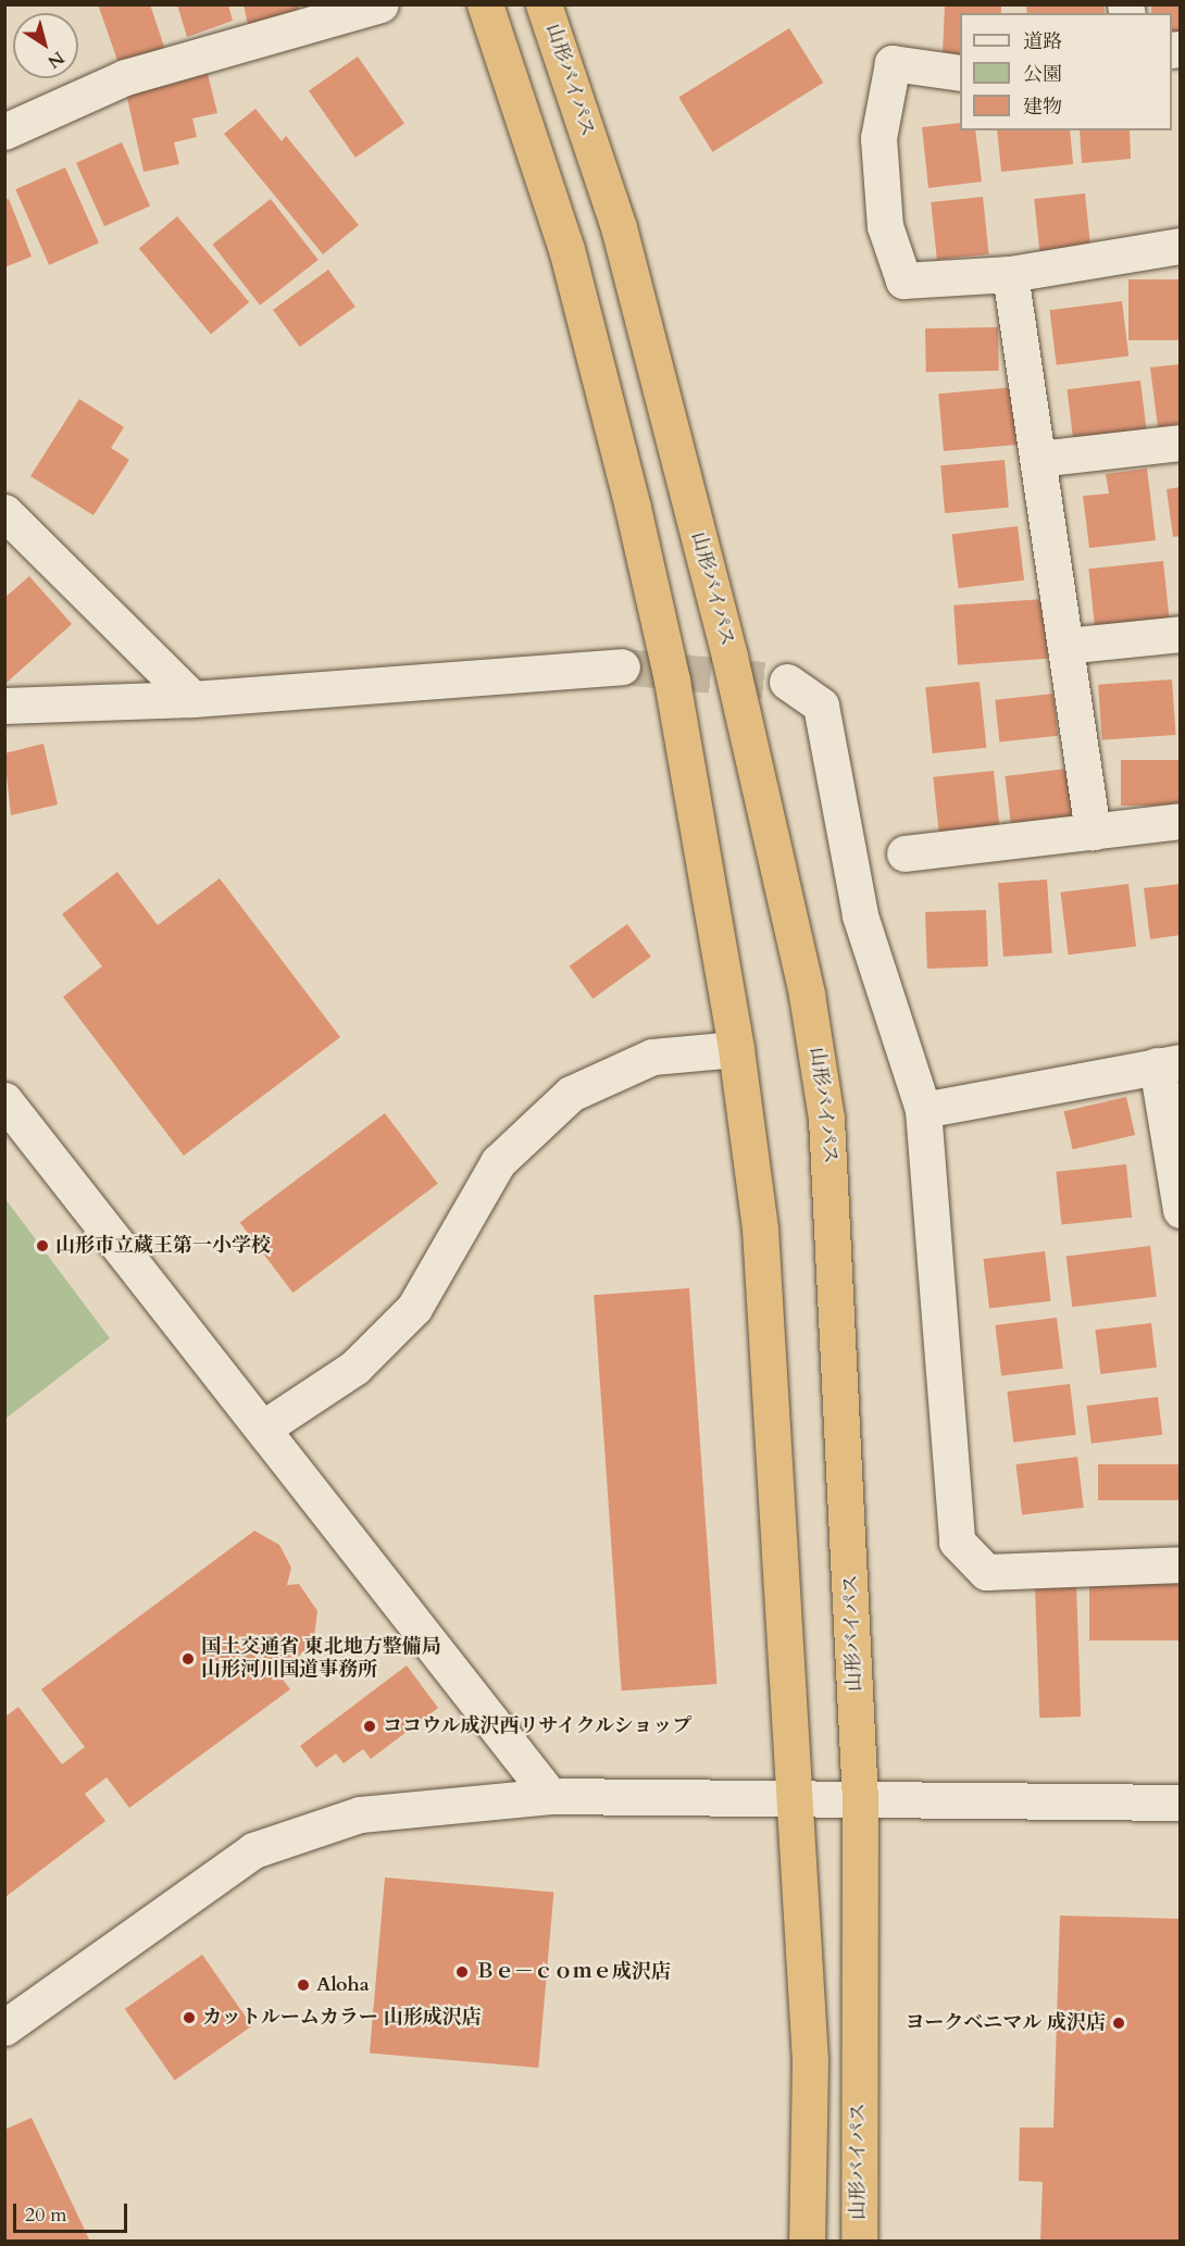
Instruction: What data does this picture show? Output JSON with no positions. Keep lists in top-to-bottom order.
{
  "streets": {
    "highway": ["山形バイパス"]
  },
  "places": [
    "山形市立蔵王第一小学校",
    "国土交通省 東北地方整備局 山形河川国道事務所",
    "ココウル成沢西リサイクルショップ",
    "Ｂｅ－ｃｏｍｅ成沢店",
    "Aloha",
    "カットルームカラー 山形成沢店",
    "ヨークベニマル 成沢店"
  ],
  "legend": ["道路", "公園", "建物"],
  "scale_bar": "20 m",
  "north": "bottom right"
}
